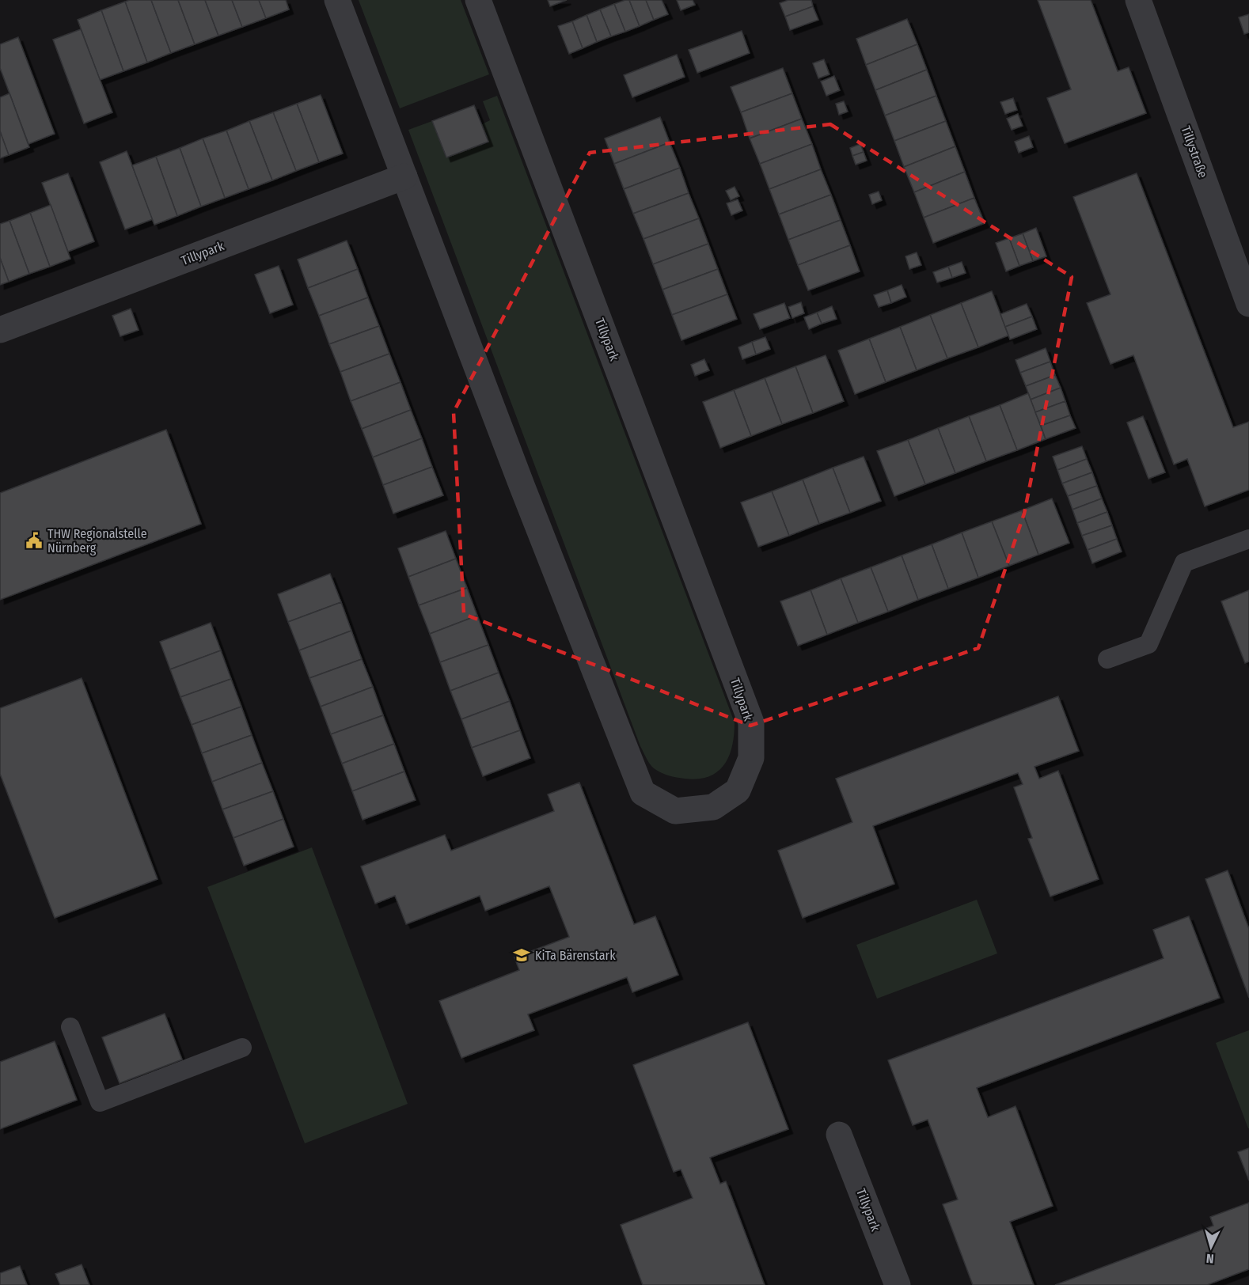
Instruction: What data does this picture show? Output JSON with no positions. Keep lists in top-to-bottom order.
{
  "streets": {
    "street": ["Tillystraße", "Tillypark"]
  },
  "places": {
    "public building": ["THW Regionalstelle Nürnberg"],
    "school or university": ["KiTa Bärenstark"]
  },
  "north": "bottom"
}
